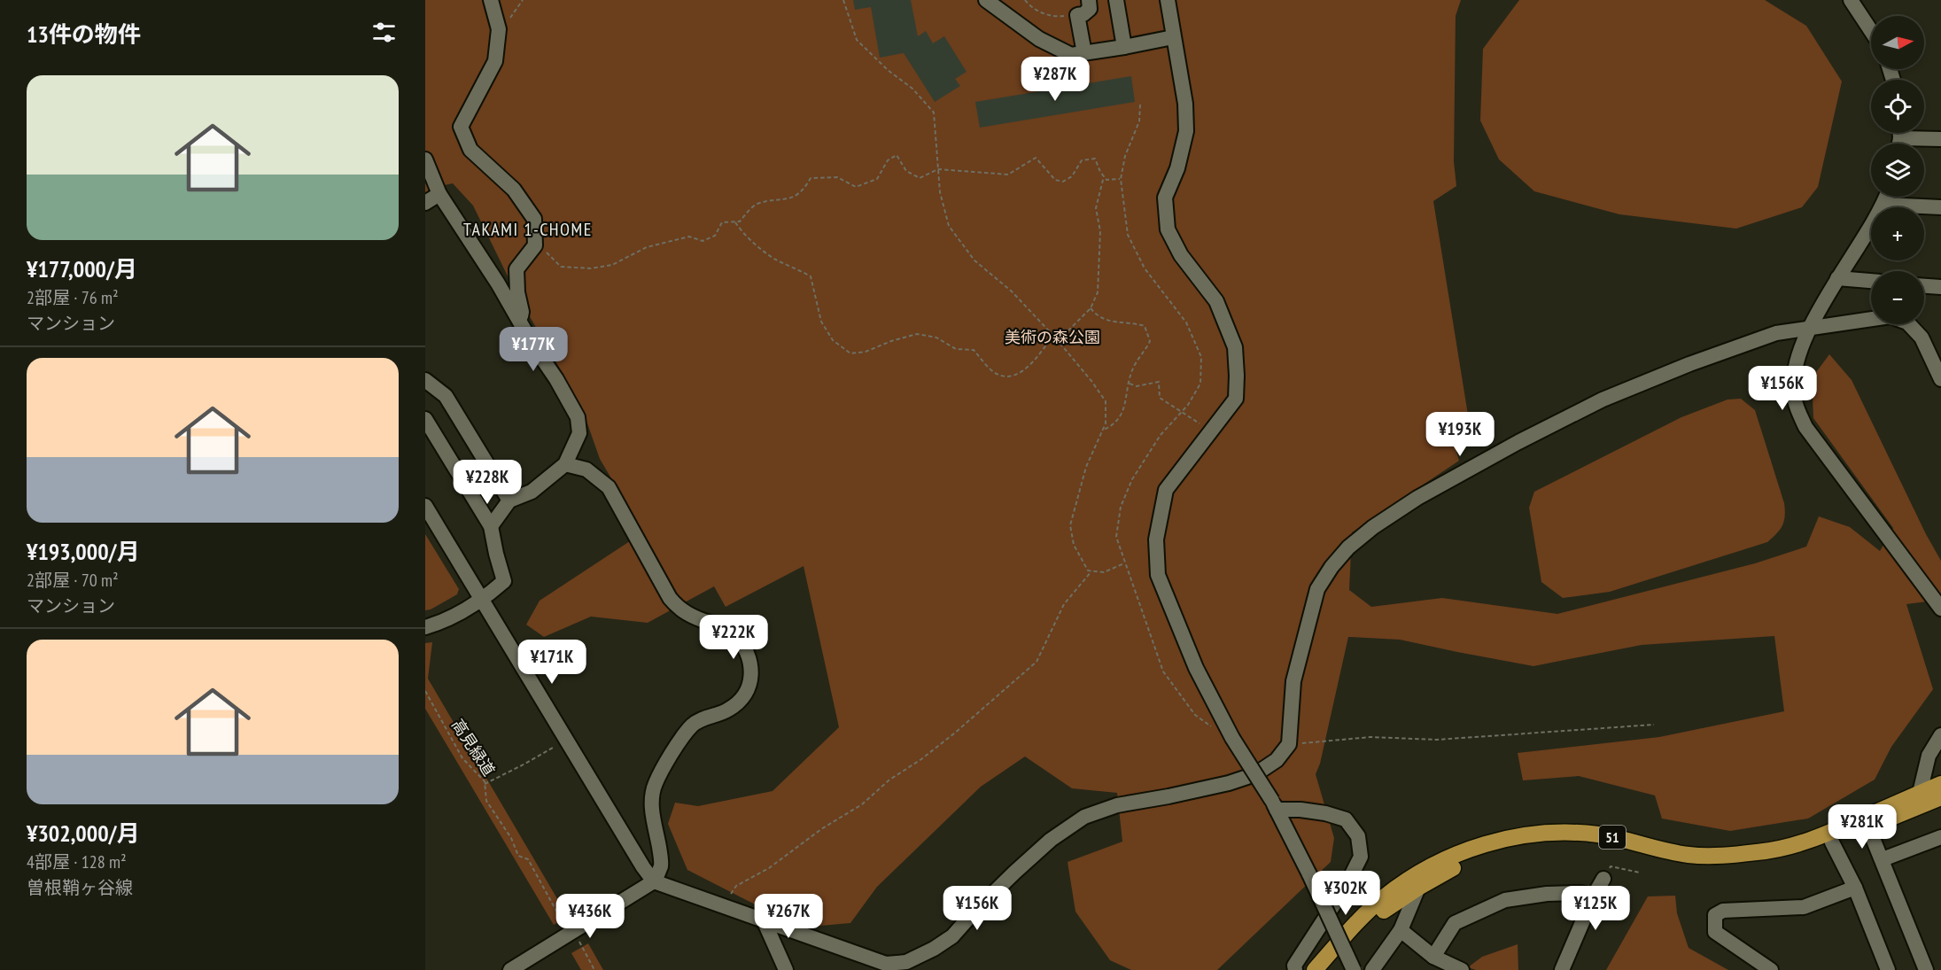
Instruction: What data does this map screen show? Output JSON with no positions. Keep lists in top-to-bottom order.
{
  "streets": {
    "main road": ["51"],
    "path": ["高見緑道"]
  },
  "districts": ["TAKAMI 1-CHOME"],
  "parks": ["美術の森公園"],
  "north": "right",
  "page": {
    "heading": "13件の物件",
    "map_buttons": ["+", "−"],
    "price": [
      "¥287K",
      "¥177K",
      "¥156K",
      "¥193K",
      "¥228K",
      "¥222K",
      "¥171K",
      "¥281K",
      "¥302K",
      "¥156K",
      "¥125K",
      "¥436K",
      "¥267K"
    ],
    "list": [
      {
        "name": "¥177,000/月",
        "note": "2部屋 · 76 m² · マンション"
      },
      {
        "name": "¥193,000/月",
        "note": "2部屋 · 70 m² · マンション"
      },
      {
        "name": "¥302,000/月",
        "note": "4部屋 · 128 m² · 曽根鞘ヶ谷線"
      }
    ]
  }
}
